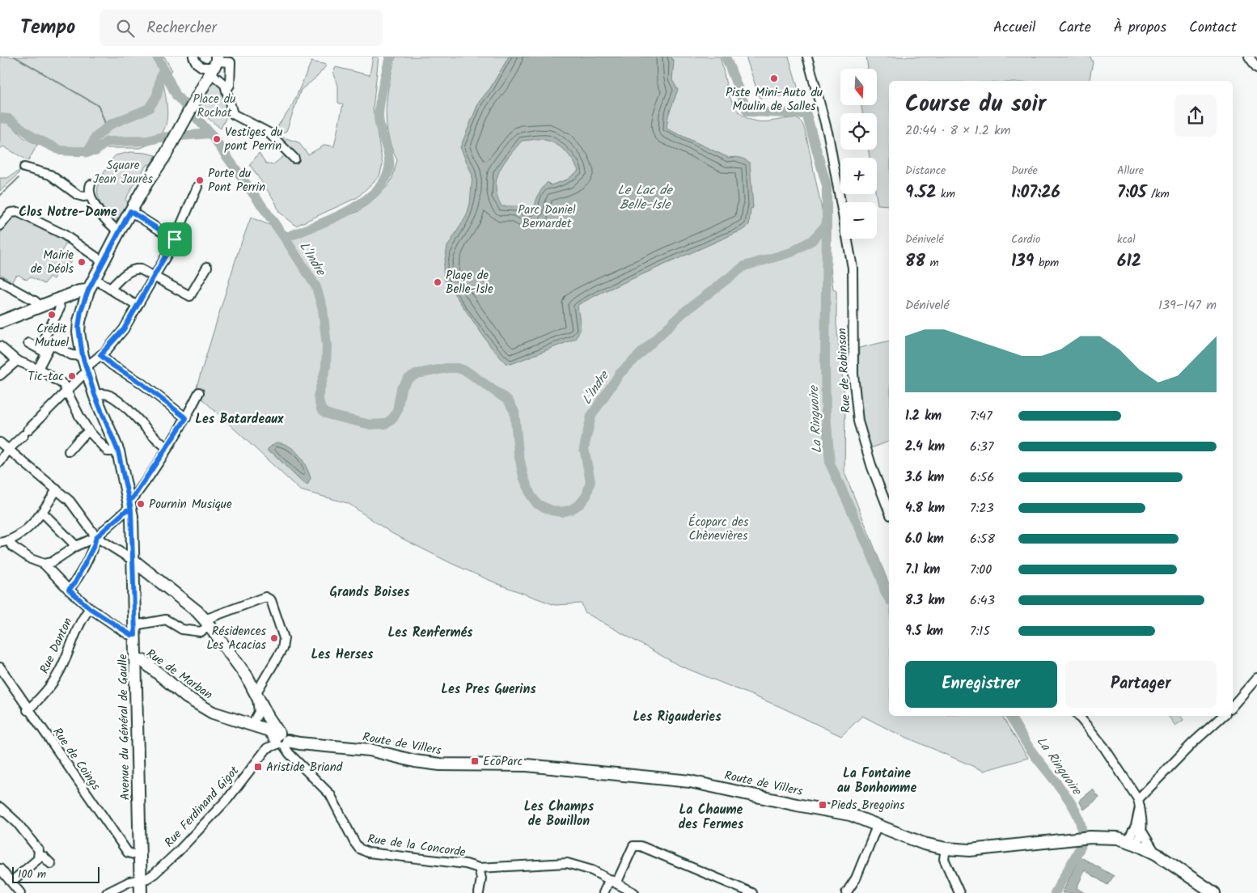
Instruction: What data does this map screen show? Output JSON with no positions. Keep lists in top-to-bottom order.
{
  "streets": {
    "main road": ["Rue de Marban", "Avenue du Général de Gaulle", "Route de Villers"],
    "street": [
      "Rue de Robinson",
      "Rue Danton",
      "Rue de Coings",
      "Rue Ferdinand Gigot",
      "Rue de la Concorde"
    ]
  },
  "crossings": [
    ["Rue Danton", "Rue de Coings"],
    ["Rue de Marban", "Avenue du Général de Gaulle"],
    ["Rue de Marban", "Route de Villers"],
    ["Rue de Marban", "Rue Ferdinand Gigot"],
    ["Rue de Marban", "Rue de la Concorde"],
    ["Avenue du Général de Gaulle", "Rue de Coings"],
    ["Avenue du Général de Gaulle", "Rue Ferdinand Gigot"],
    ["Route de Villers", "Rue Ferdinand Gigot"],
    ["Route de Villers", "Rue de la Concorde"],
    ["Rue Ferdinand Gigot", "Rue de la Concorde"]
  ],
  "districts": [
    "Clos Notre-Dame",
    "Les Batardeaux",
    "Grands Boises",
    "Les Renfermés",
    "Les Herses",
    "Les Pres Guerins",
    "Les Rigauderies",
    "La Fontaine au Bonhomme",
    "Les Champs de Bouillon",
    "La Chaume des Fermes"
  ],
  "water": ["Le Lac de Belle-Isle", "L'Indre", "La Ringuoire"],
  "parks": [
    "Place du Rochat",
    "Square Jean Jaurès",
    "Parc Daniel Bernardet",
    "Écoparc des Chènevières"
  ],
  "places": {
    "other": [
      "Piste Mini-Auto du Moulin de Salles",
      "Vestiges du pont Perrin",
      "Porte du Pont Perrin",
      "Mairie de Déols",
      "Plage de Belle-Isle",
      "Crédit Mutuel",
      "Tic-tac",
      "Pournin Musique",
      "Résidences Les Acacias"
    ],
    "transit": ["EcoParc", "Aristide Briand", "Pieds Bregoins"]
  },
  "scale_bar": "100 m",
  "north": "bottom",
  "page": {
    "header": "Tempo",
    "search": "Rechercher",
    "nav": [
      "Accueil",
      "Carte",
      "À propos",
      "Contact"
    ],
    "map_buttons": ["+", "−"],
    "heading": ["Course du soir", "20:44 · 8 × 1.2 km"],
    "stats": [
      ["Distance", "9.52 km"],
      ["Durée", "1:07:26"],
      ["Allure", "7:05 /km"],
      ["Dénivelé", "88 m"],
      ["Cardio", "139 bpm"],
      ["kcal", "612"]
    ],
    "chart": ["Dénivelé", "139–147 m"],
    "list": [
      {
        "name": "1.2 km",
        "note": "7:47"
      },
      {
        "name": "2.4 km",
        "note": "6:37"
      },
      {
        "name": "3.6 km",
        "note": "6:56"
      },
      {
        "name": "4.8 km",
        "note": "7:23"
      },
      {
        "name": "6.0 km",
        "note": "6:58"
      },
      {
        "name": "7.1 km",
        "note": "7:00"
      },
      {
        "name": "8.3 km",
        "note": "6:43"
      },
      {
        "name": "9.5 km",
        "note": "7:15"
      }
    ],
    "buttons": ["Enregistrer", "Partager"],
    "scale": "100 m"
  }
}
